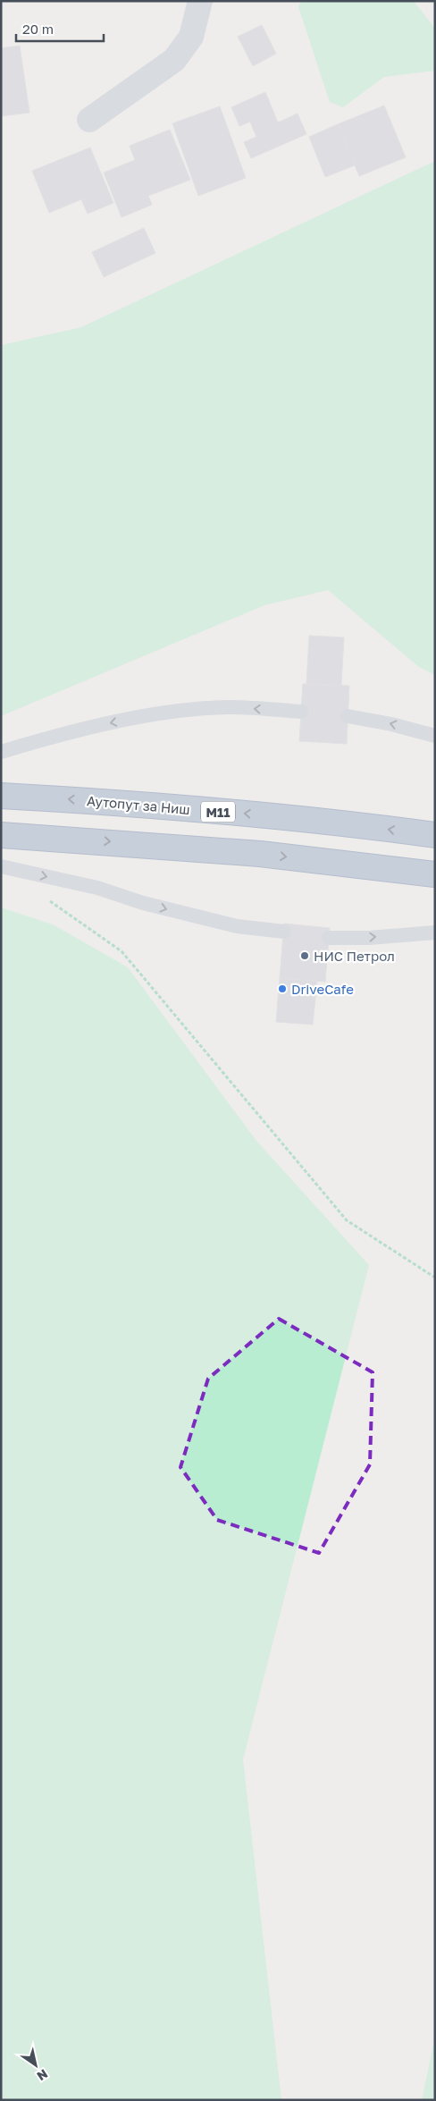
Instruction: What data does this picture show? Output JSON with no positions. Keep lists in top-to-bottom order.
{
  "streets": {
    "highway": ["Аутопут за Ниш", "M11"]
  },
  "places": ["НИС Петрол", "DriveCafe"],
  "scale_bar": "20 m",
  "north": "bottom right"
}
